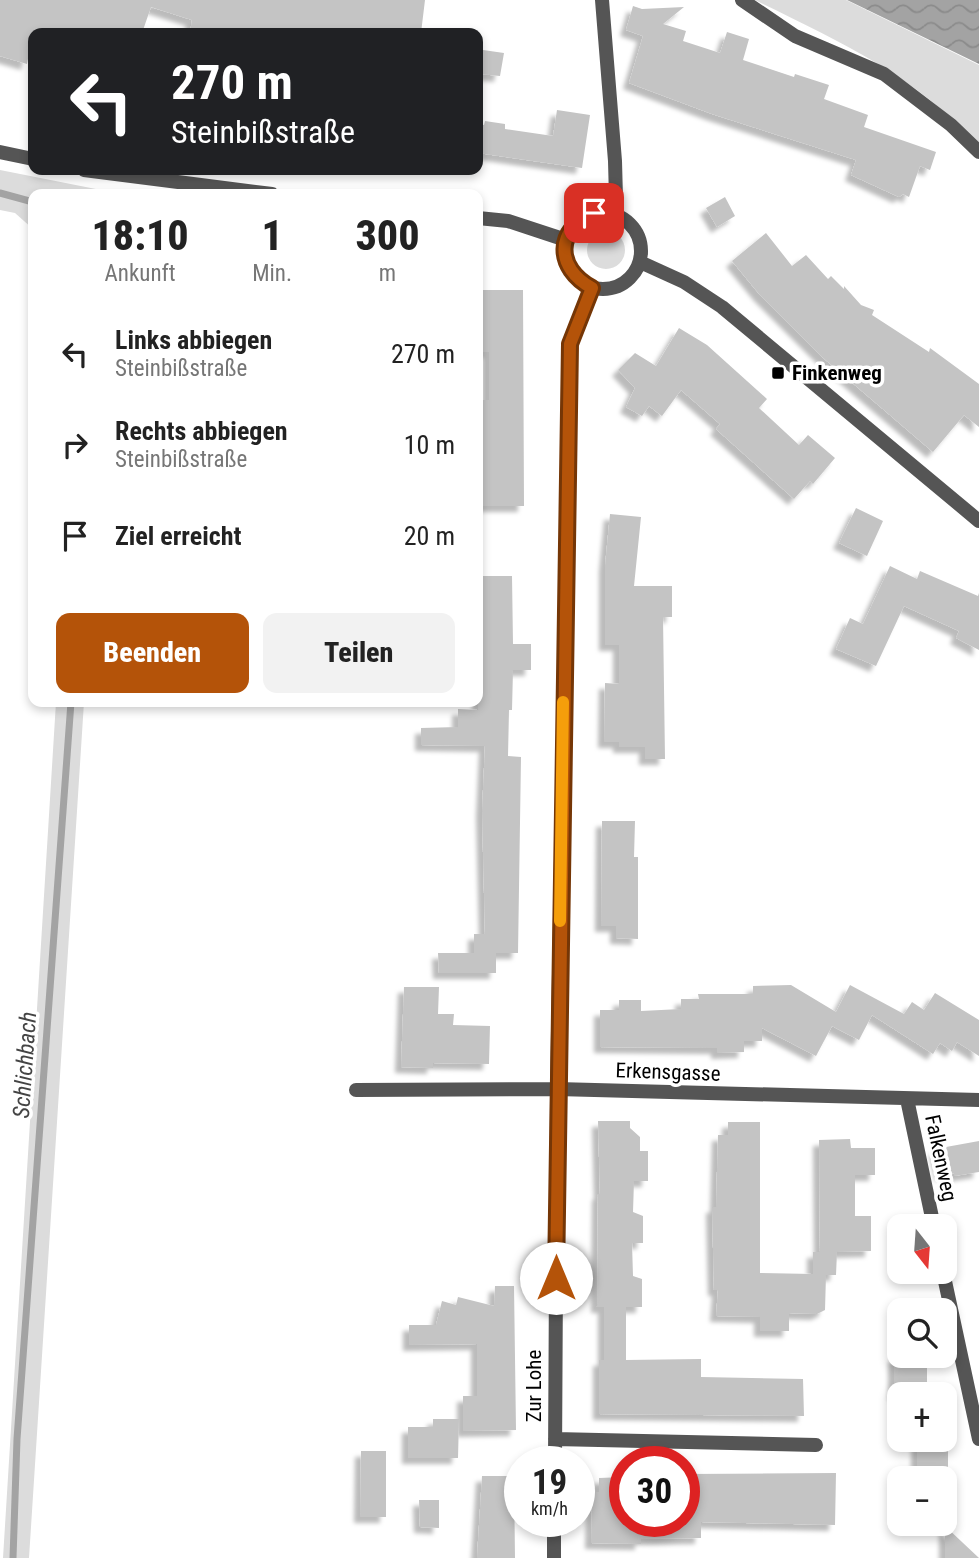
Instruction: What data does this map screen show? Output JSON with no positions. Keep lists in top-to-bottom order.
{
  "streets": {
    "street": ["Erkensgasse", "Falkenweg", "Zur Lohe"]
  },
  "crossings": [
    ["Erkensgasse", "Falkenweg"],
    ["Erkensgasse", "Zur Lohe"]
  ],
  "water": ["Schlichbach"],
  "places": {
    "transit": ["Finkenweg"]
  },
  "north": "bottom",
  "page": {
    "turn": ["270 m", "Steinbißstraße"],
    "eta": [
      "18:10",
      "Ankunft",
      "1",
      "Min.",
      "300",
      "m"
    ],
    "list": [
      {
        "name": "Links abbiegen",
        "note": "Steinbißstraße",
        "value": "270 m"
      },
      {
        "name": "Rechts abbiegen",
        "note": "Steinbißstraße",
        "value": "10 m"
      },
      {
        "name": "Ziel erreicht",
        "value": "20 m"
      }
    ],
    "buttons": ["Beenden", "Teilen"],
    "map_buttons": ["+", "−"],
    "speed": "19 km/h",
    "limit": "30"
  }
}
